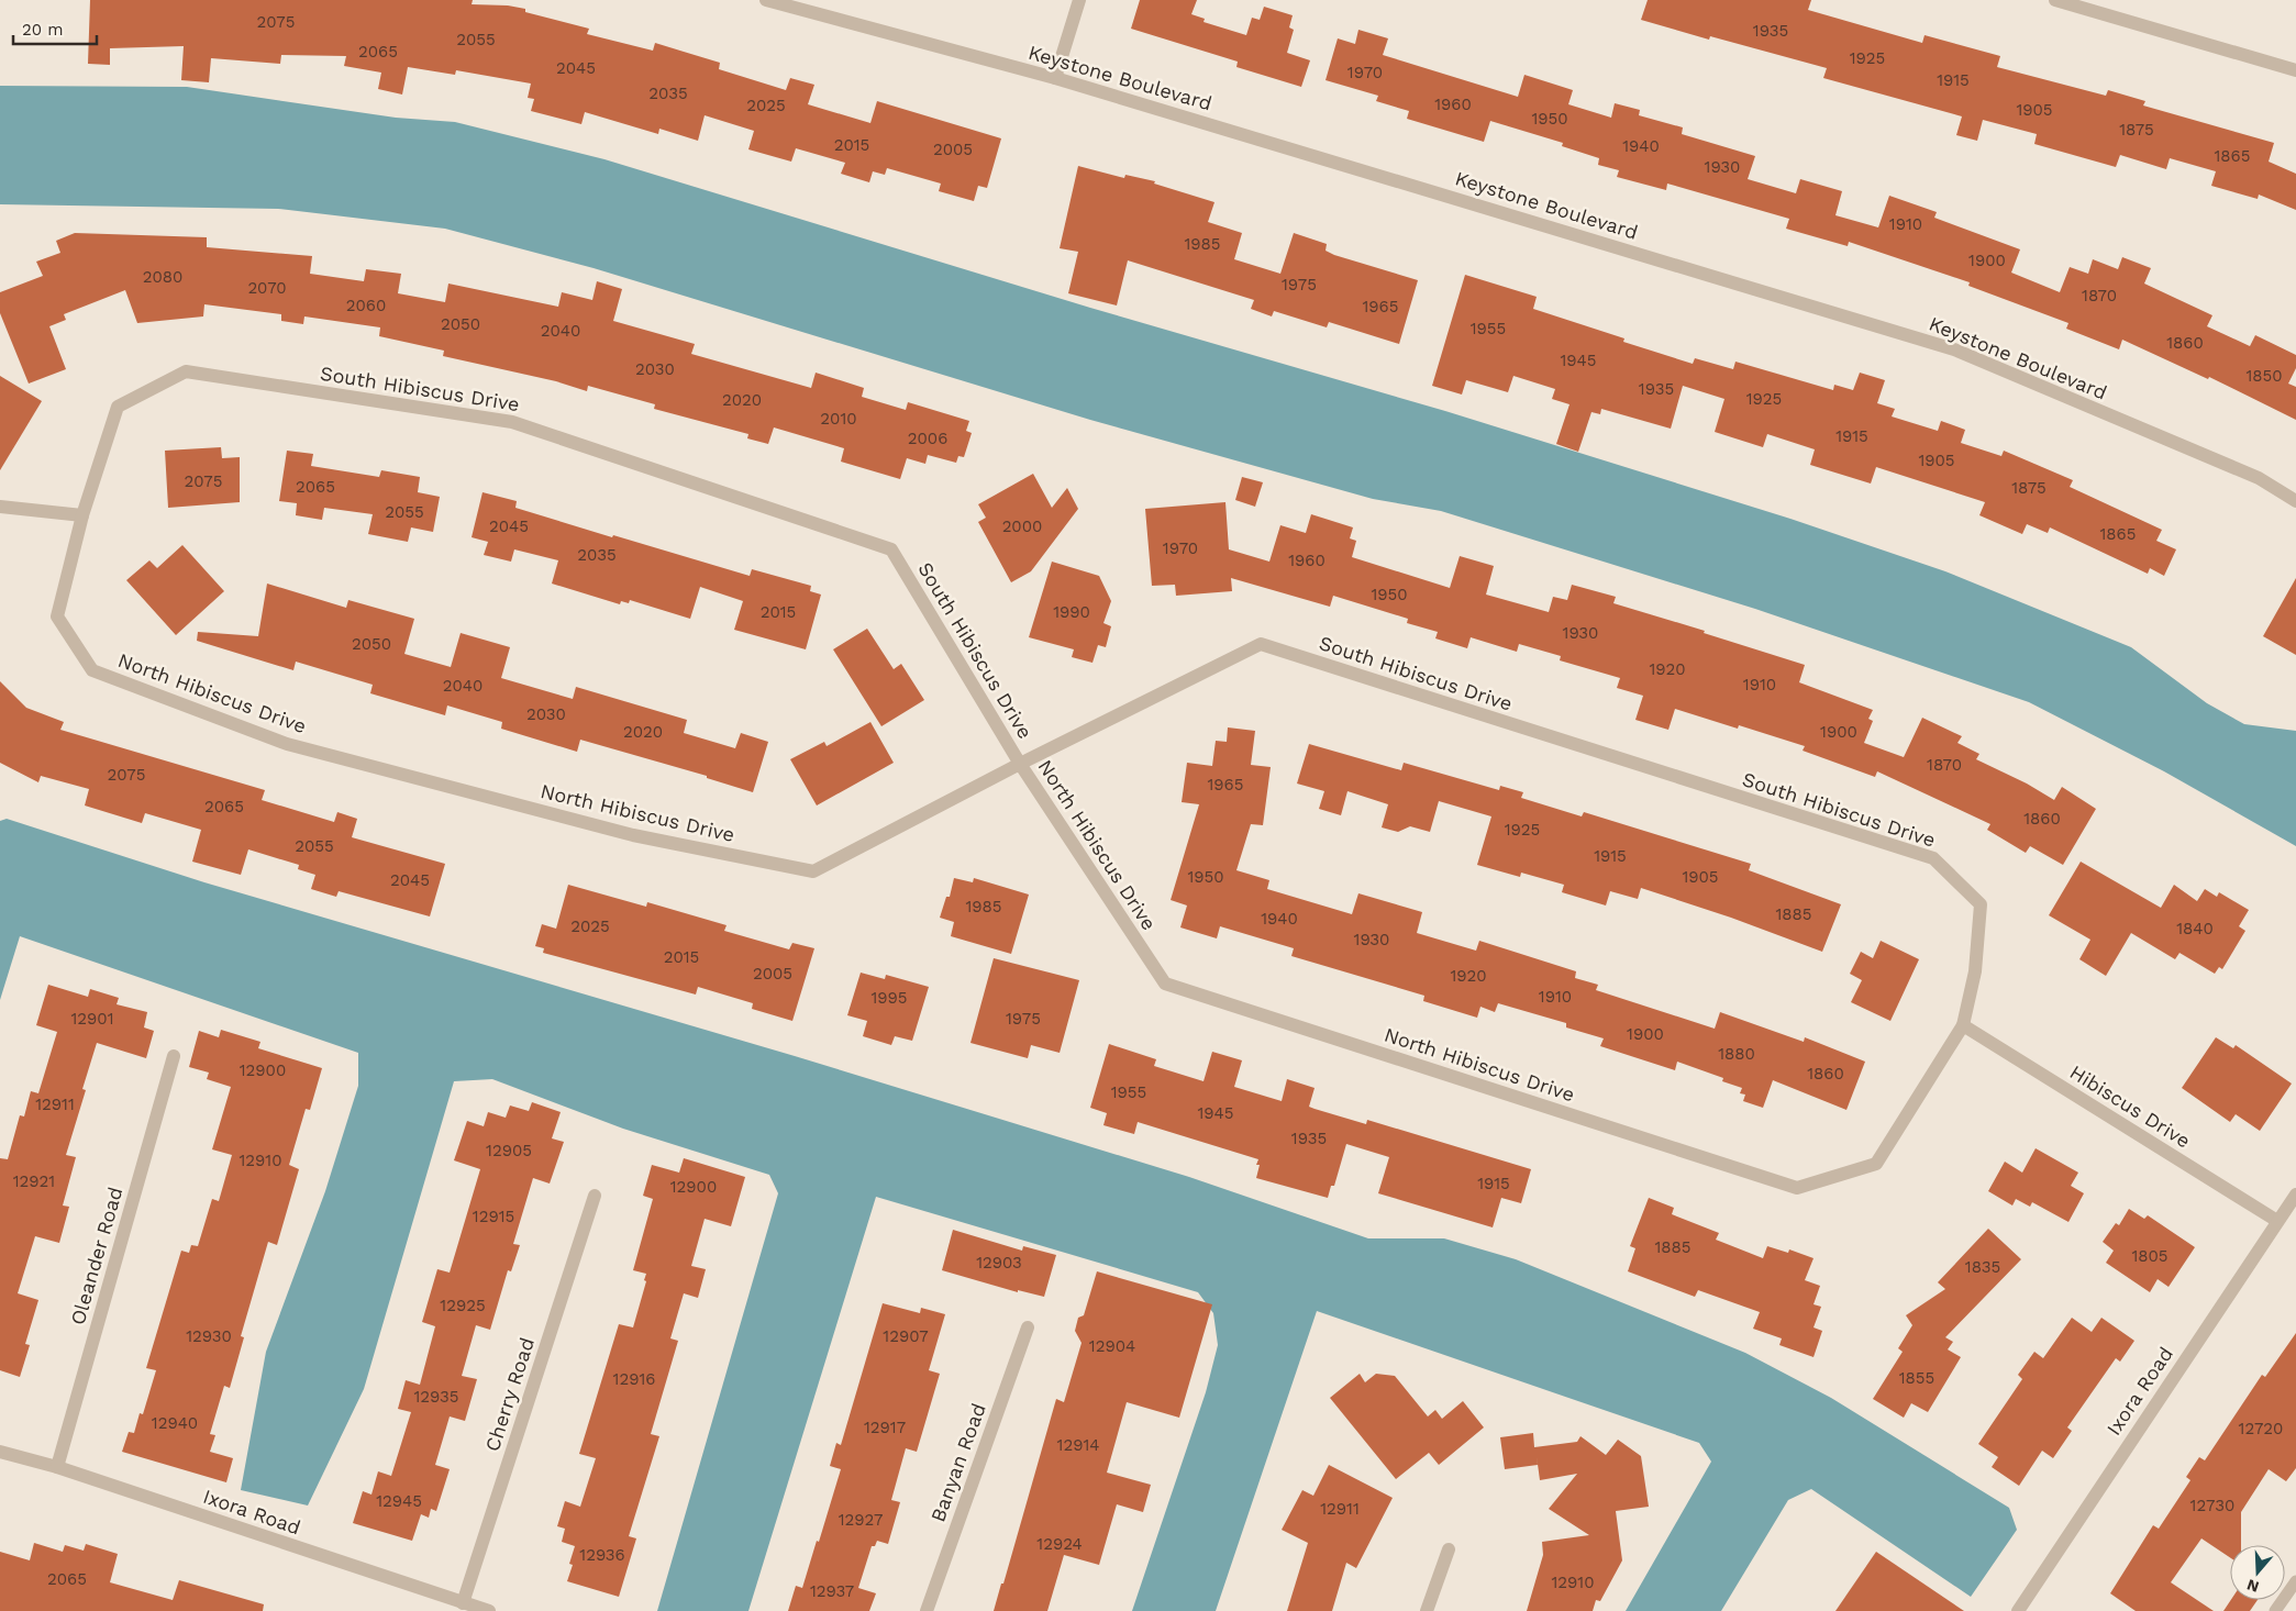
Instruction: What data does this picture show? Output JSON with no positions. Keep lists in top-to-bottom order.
{
  "streets": {
    "street": [
      "Keystone Boulevard",
      "South Hibiscus Drive",
      "North Hibiscus Drive",
      "Hibiscus Drive",
      "Oleander Road",
      "Ixora Road",
      "Cherry Road",
      "Banyan Road"
    ]
  },
  "crossings": [
    ["South Hibiscus Drive", "North Hibiscus Drive"],
    ["South Hibiscus Drive", "Hibiscus Drive"],
    ["North Hibiscus Drive", "Hibiscus Drive"],
    ["Hibiscus Drive", "Ixora Road"],
    ["Oleander Road", "Ixora Road"],
    ["Ixora Road", "Cherry Road"]
  ],
  "house_numbers": [
    "2075",
    "1935",
    "2055",
    "2065",
    "1925",
    "2045",
    "1970",
    "1915",
    "2035",
    "1960",
    "2025",
    "1905",
    "1950",
    "1875",
    "2015",
    "1940",
    "2005",
    "1865",
    "1930",
    "1910",
    "1985",
    "1900",
    "2080",
    "1975",
    "2070",
    "1870",
    "2060",
    "1965",
    "2050",
    "1955",
    "2040",
    "1860",
    "1945",
    "2030",
    "1850",
    "1935",
    "1925",
    "2020",
    "2010",
    "1915",
    "2006",
    "1905",
    "2075",
    "2065",
    "1875",
    "2055",
    "2045",
    "2000",
    "1865",
    "1970",
    "2035",
    "1960",
    "1950",
    "2015",
    "1990",
    "1930",
    "2050",
    "1920",
    "1910",
    "2040",
    "2030",
    "2020",
    "1900",
    "1870",
    "2075",
    "1965",
    "2065",
    "1860",
    "1925",
    "2055",
    "1915",
    "1950",
    "1905",
    "2045",
    "1985",
    "1885",
    "1940",
    "2025",
    "1840",
    "1930",
    "2015",
    "2005",
    "1920",
    "1910",
    "1995",
    "12901",
    "1975",
    "1900",
    "1880",
    "12900",
    "1860",
    "1955",
    "12911",
    "1945",
    "1935",
    "12905",
    "12910",
    "12921",
    "1915",
    "12900",
    "12915",
    "1885",
    "1805",
    "12903",
    "1835",
    "12925",
    "12930",
    "12907",
    "12904",
    "1855",
    "12916",
    "12935",
    "12940",
    "12917",
    "12720",
    "12914",
    "12945",
    "12730",
    "12911",
    "12927",
    "12924",
    "12936",
    "2065",
    "12910",
    "12937"
  ],
  "scale_bar": "20 m",
  "north": "bottom"
}
